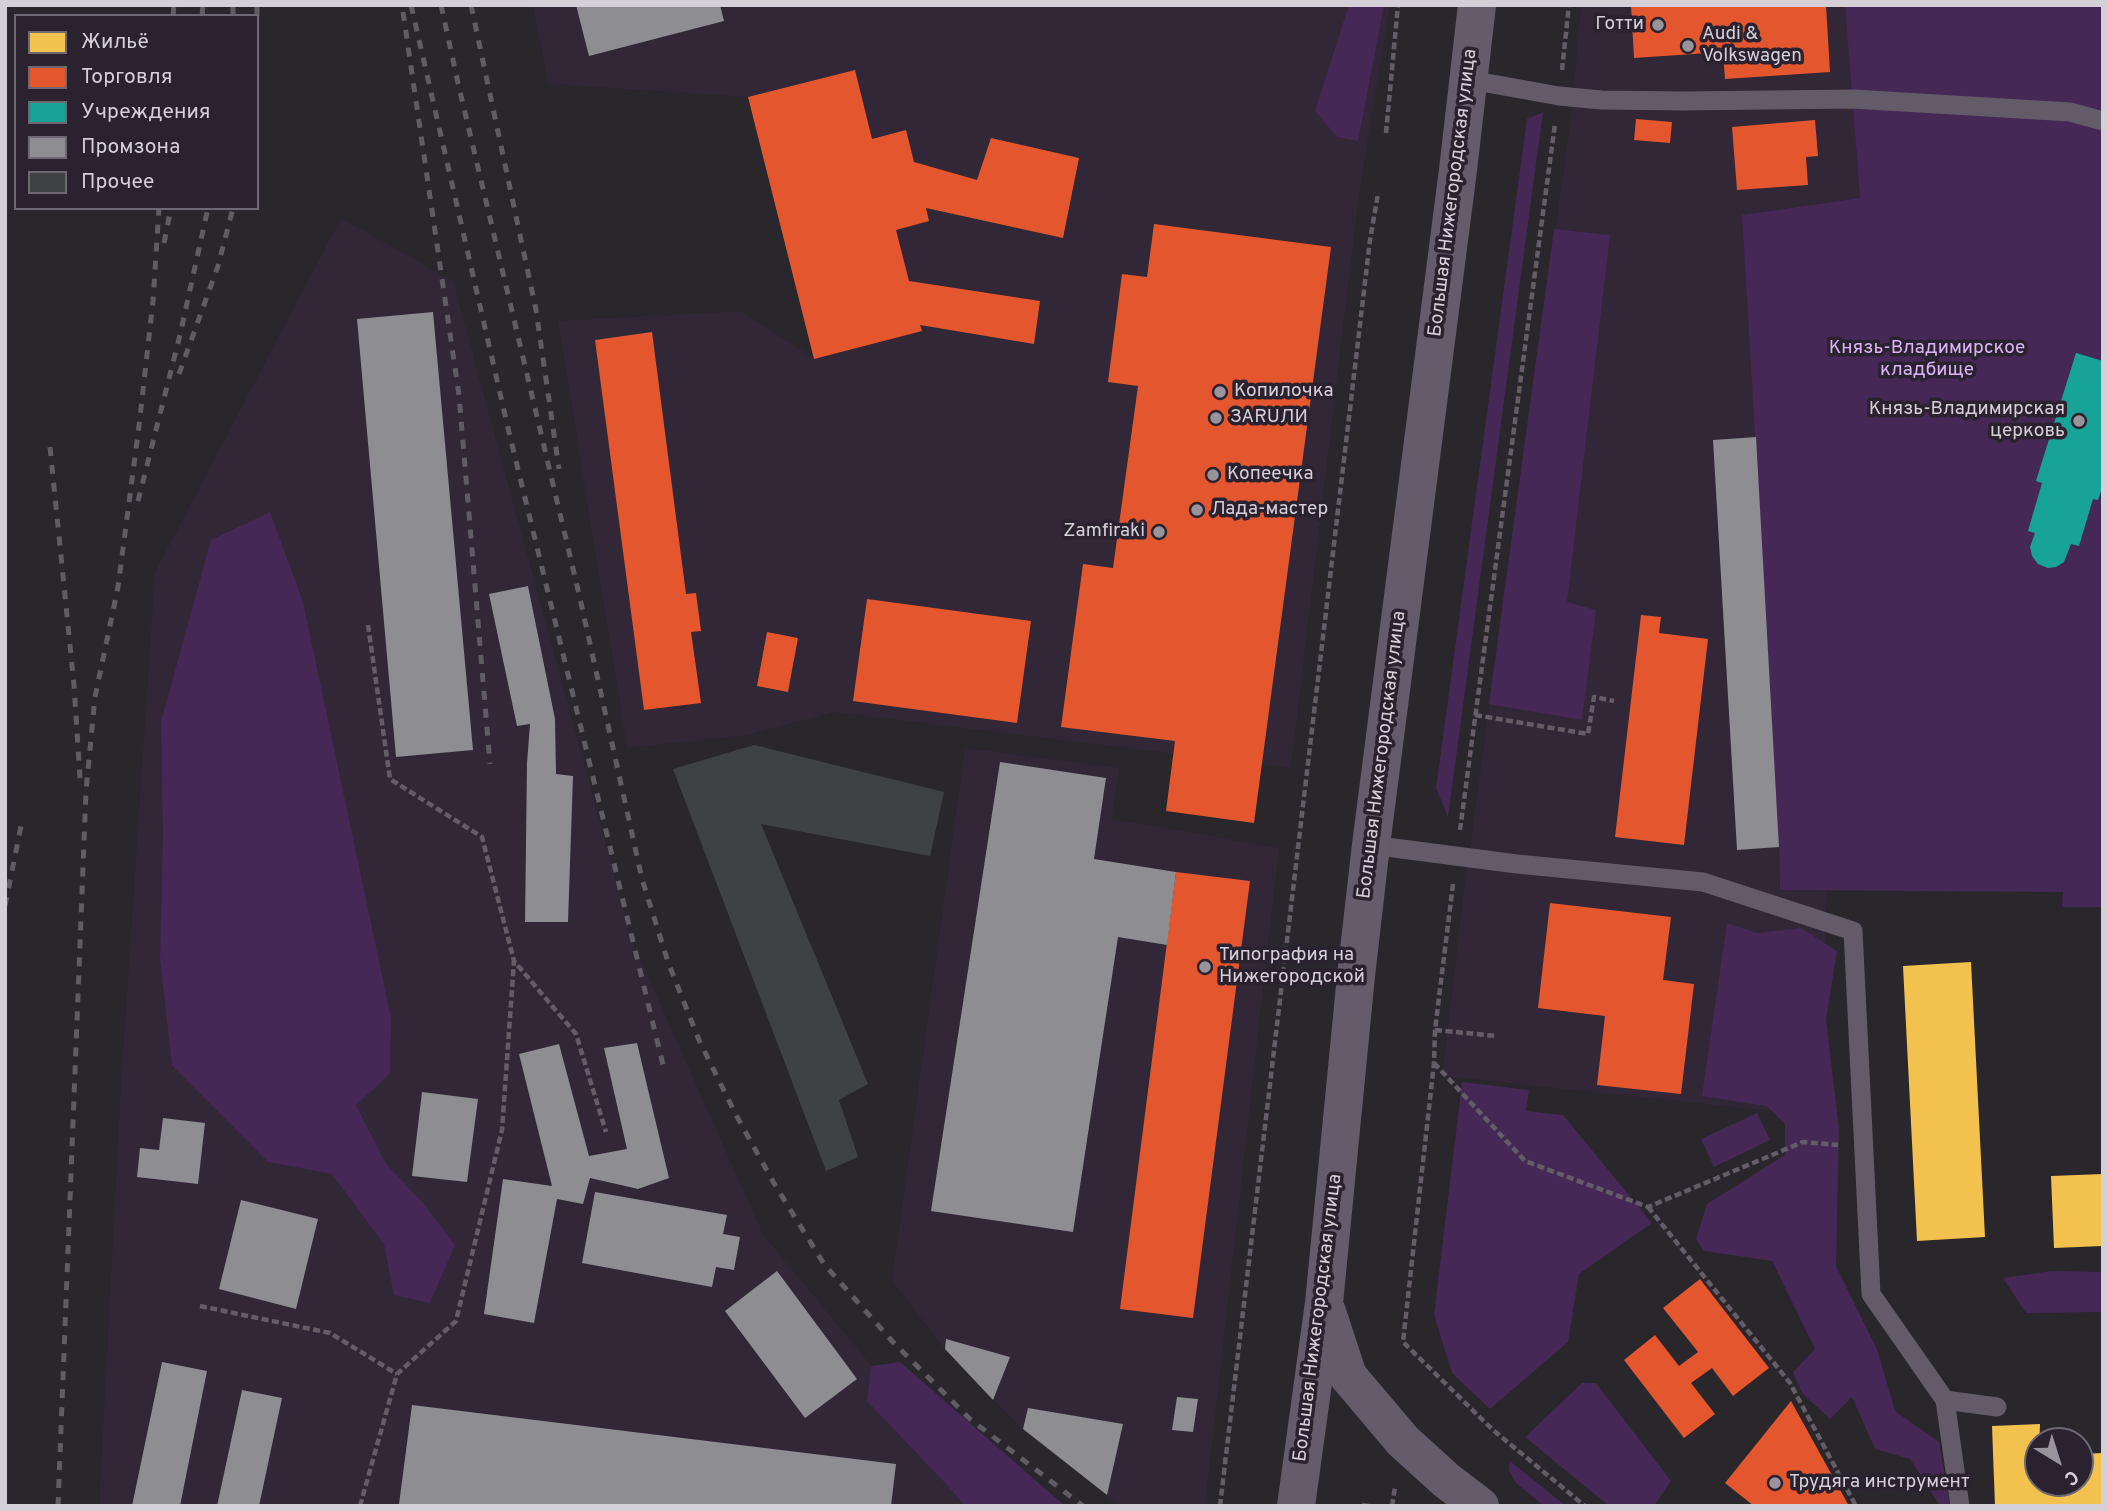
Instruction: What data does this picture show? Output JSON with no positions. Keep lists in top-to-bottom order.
{
  "streets": {
    "main road": ["Большая Нижегородская улица"]
  },
  "parks": ["Князь-Владимирское кладбище"],
  "places": [
    "Готти",
    "Audi & Volkswagen",
    "Копилочка",
    "ЗАRUЛИ",
    "Князь-Владимирская церковь",
    "Копеечка",
    "Лада-мастер",
    "Zamfiraki",
    "Типография на Нижегородской",
    "Трудяга инструмент"
  ],
  "legend": [
    "Жильё",
    "Торговля",
    "Учреждения",
    "Промзона",
    "Прочее"
  ],
  "north": "bottom right"
}
